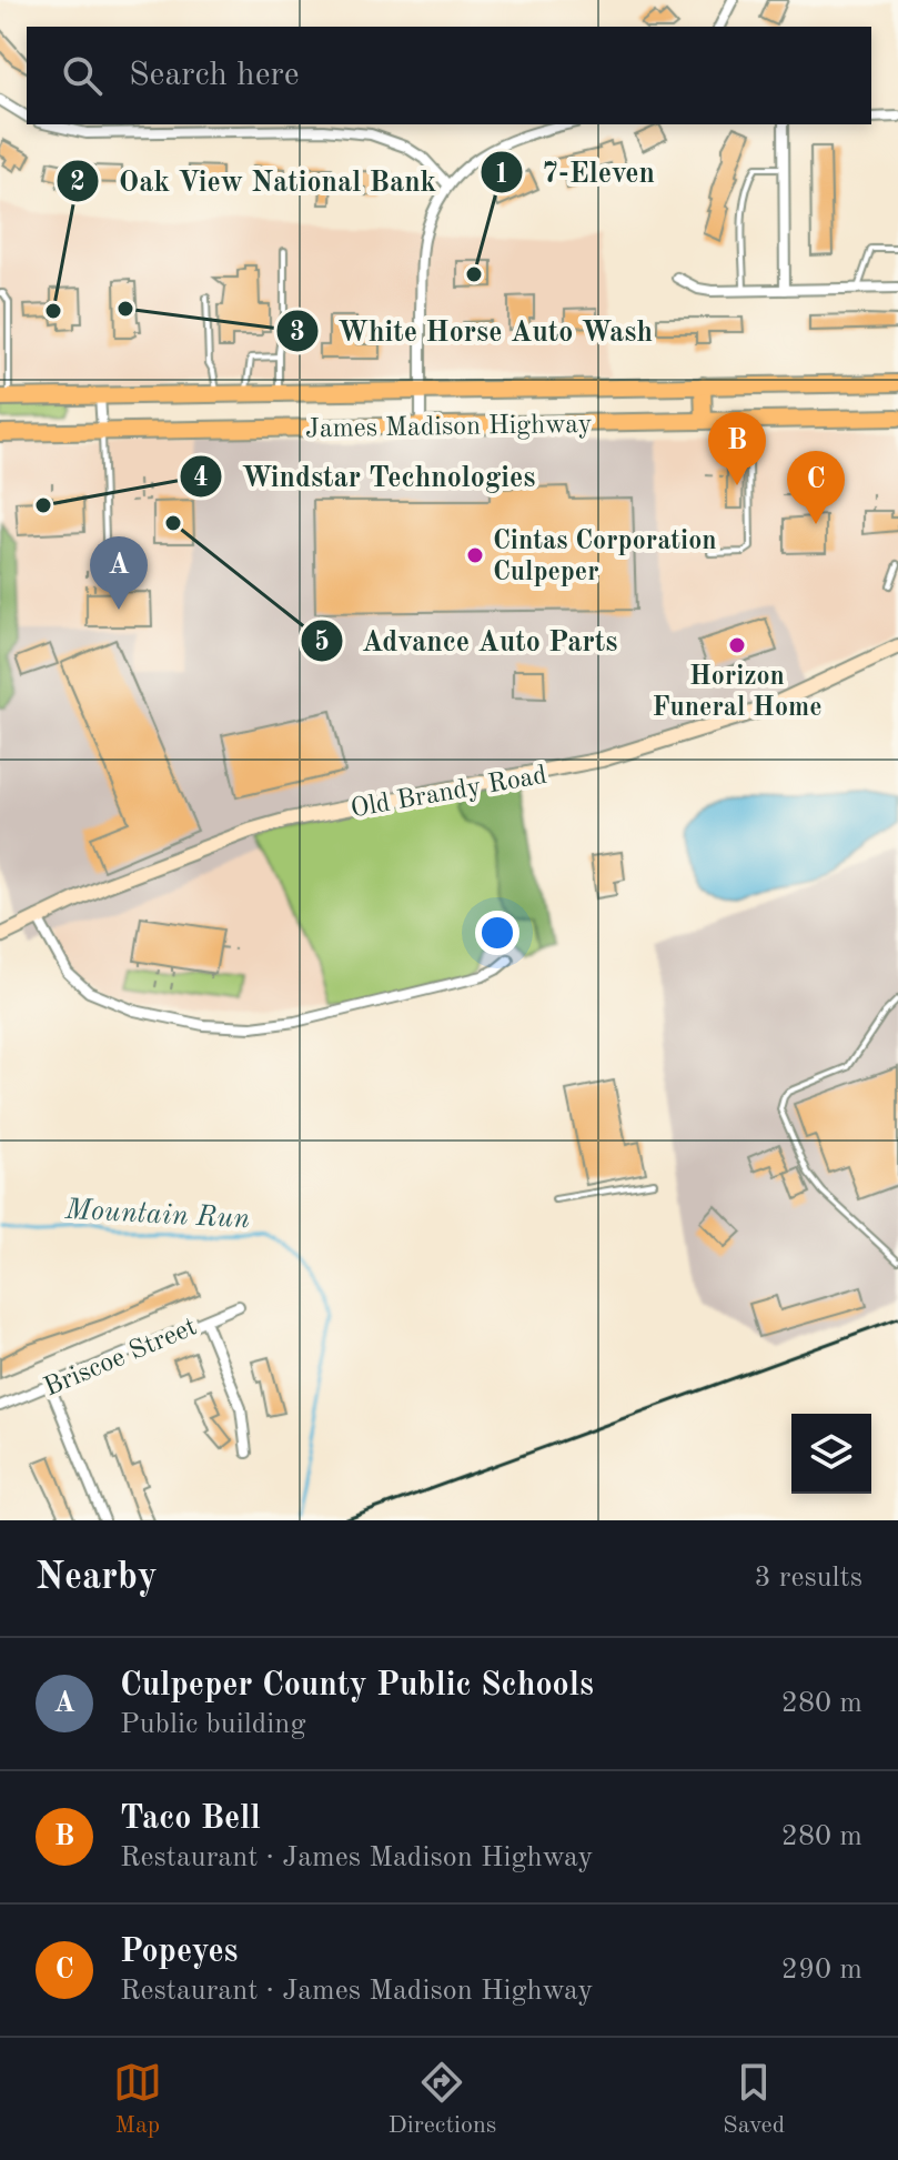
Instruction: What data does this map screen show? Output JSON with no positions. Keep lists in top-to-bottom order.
{
  "streets": {
    "main road": ["James Madison Highway"],
    "street": ["Old Brandy Road", "Briscoe Street"]
  },
  "water": ["Mountain Run"],
  "places": [
    "7-Eleven",
    "White Horse Auto Wash",
    "Oak View National Bank",
    "Windstar Technologies",
    "Advance Auto Parts",
    "Cintas Corporation Culpeper",
    "Horizon Funeral Home"
  ],
  "page": {
    "search": "Search here",
    "pins": ["B", "C", "A"],
    "heading": ["Nearby", "3 results"],
    "list": [
      {
        "mark": "A",
        "name": "Culpeper County Public Schools",
        "note": "Public building",
        "value": "280 m"
      },
      {
        "mark": "B",
        "name": "Taco Bell",
        "note": "Restaurant · James Madison Highway",
        "value": "280 m"
      },
      {
        "mark": "C",
        "name": "Popeyes",
        "note": "Restaurant · James Madison Highway",
        "value": "290 m"
      }
    ],
    "nav": ["Map", "Directions", "Saved"]
  }
}
